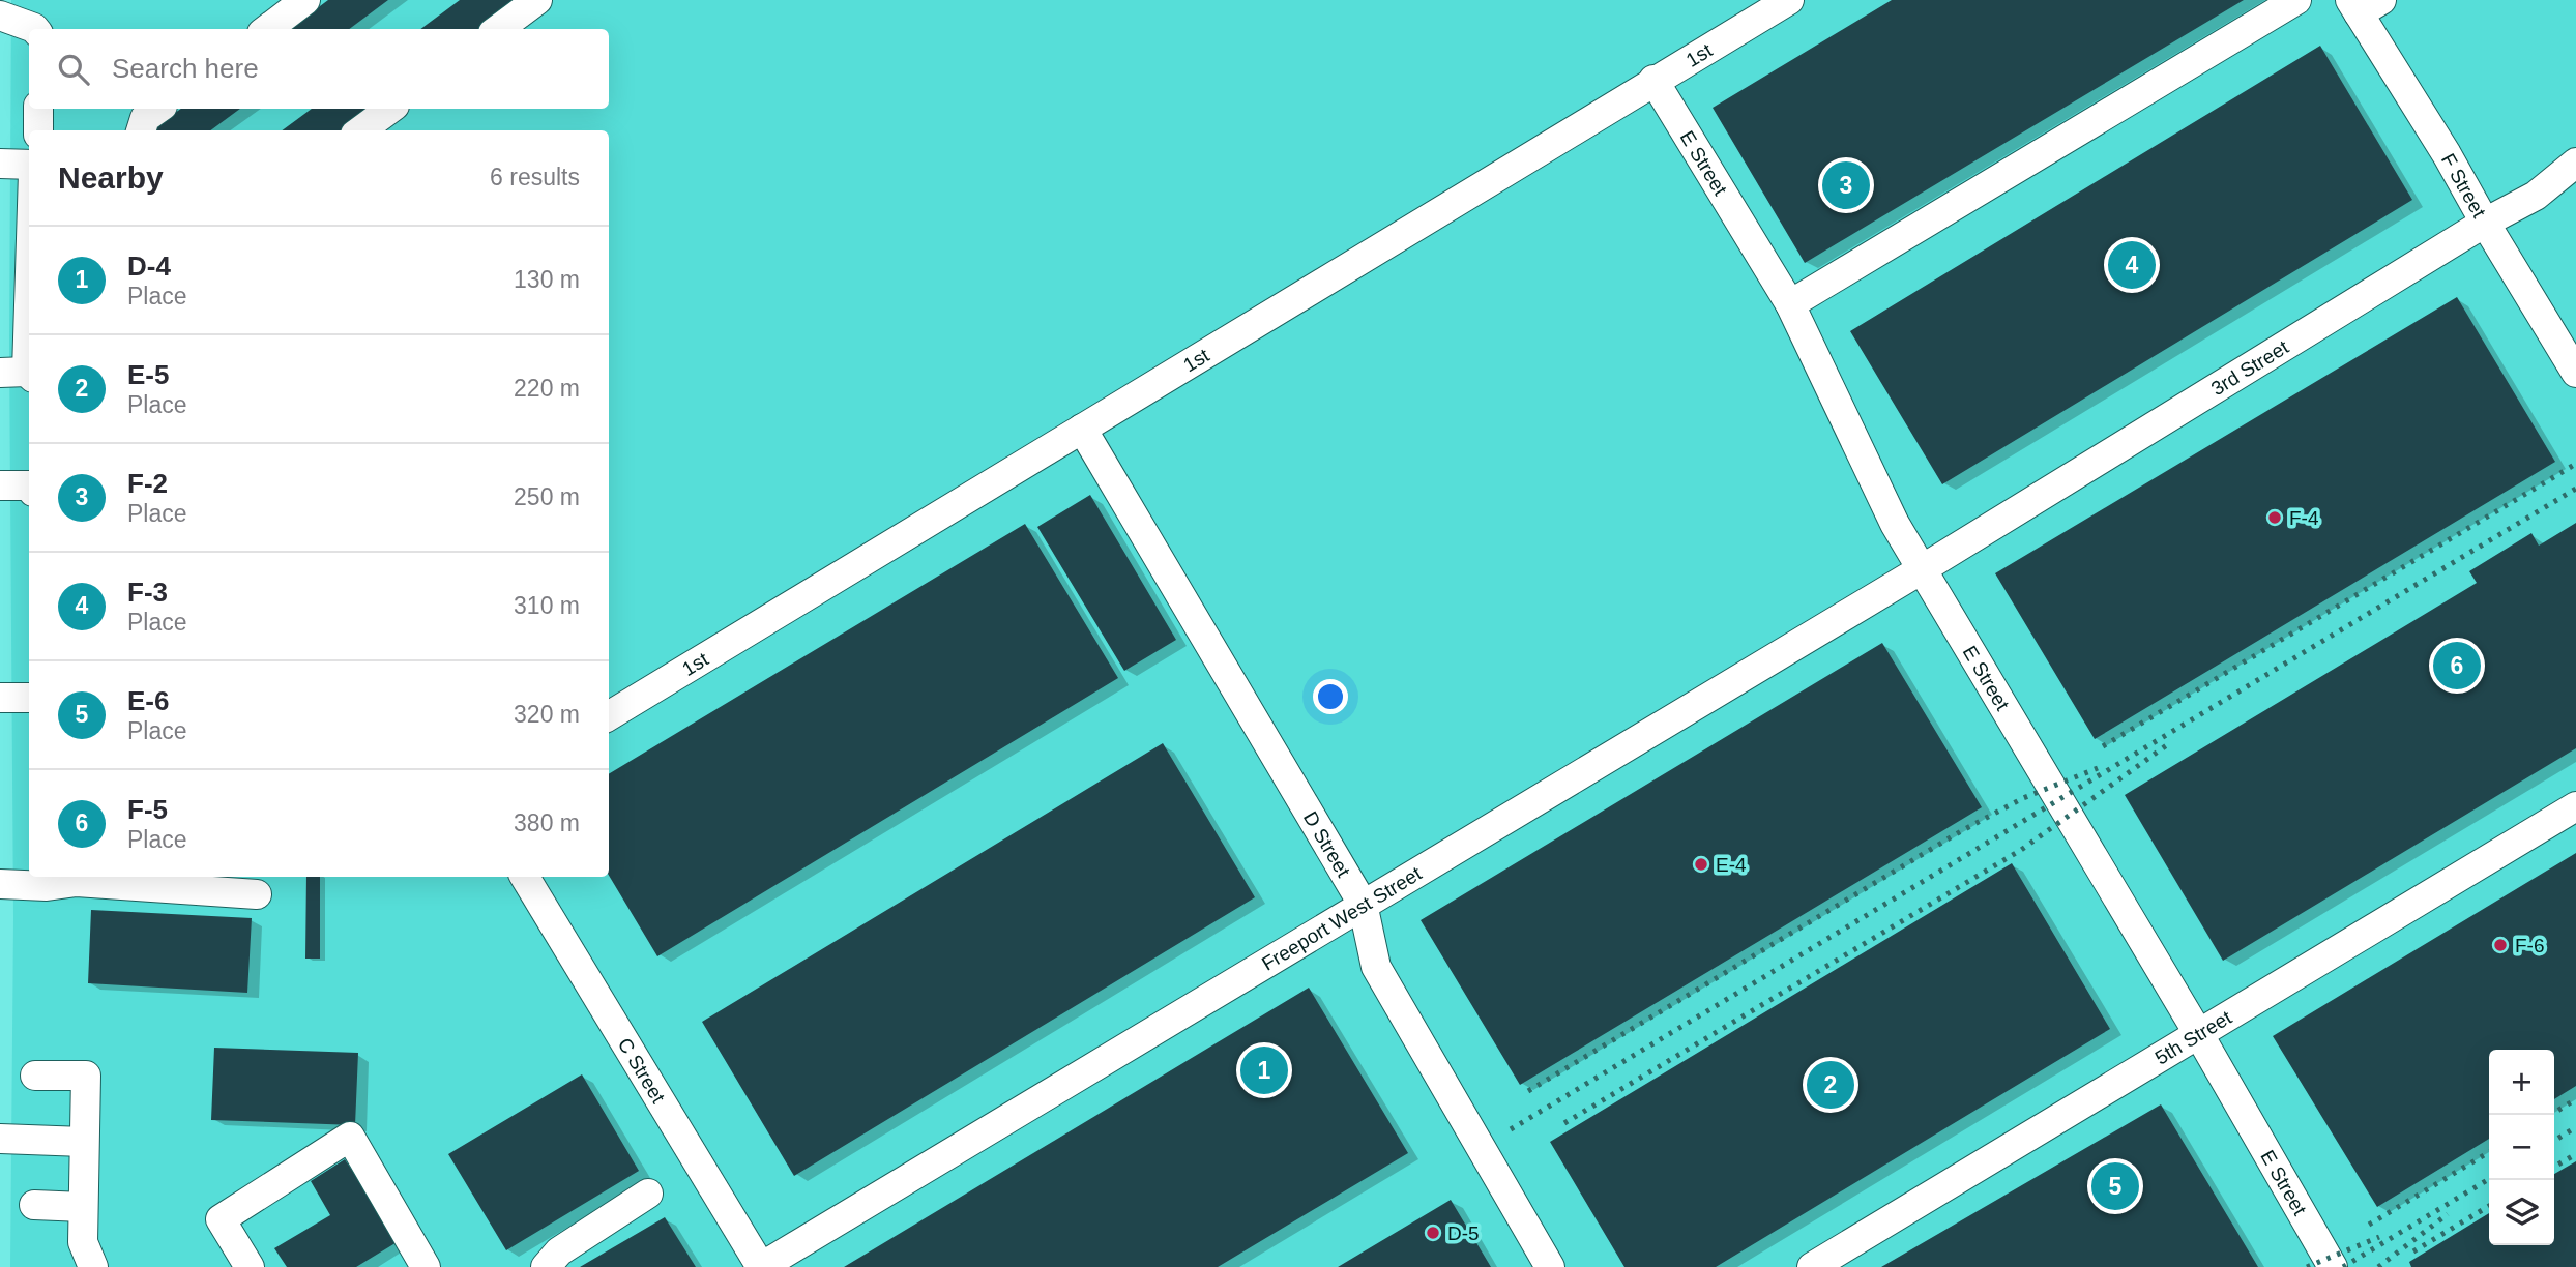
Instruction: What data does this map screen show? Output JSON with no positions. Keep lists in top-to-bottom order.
{
  "streets": {
    "street": [
      "1st",
      "E Street",
      "F Street",
      "3rd Street",
      "D Street",
      "Freeport West Street",
      "5th Street",
      "C Street"
    ]
  },
  "crossings": [
    ["1st", "E Street"],
    ["1st", "D Street"],
    ["E Street", "3rd Street"],
    ["E Street", "Freeport West Street"],
    ["E Street", "5th Street"],
    ["F Street", "3rd Street"],
    ["3rd Street", "Freeport West Street"],
    ["D Street", "Freeport West Street"],
    ["Freeport West Street", "C Street"]
  ],
  "places": [
    "F-4",
    "E-4",
    "F-6",
    "D-5"
  ],
  "page": {
    "search": "Search here",
    "heading": ["Nearby", "6 results"],
    "pins": [
      "3",
      "4",
      "6",
      "1",
      "2",
      "5"
    ],
    "list": [
      {
        "mark": "1",
        "name": "D-4",
        "note": "Place",
        "value": "130 m"
      },
      {
        "mark": "2",
        "name": "E-5",
        "note": "Place",
        "value": "220 m"
      },
      {
        "mark": "3",
        "name": "F-2",
        "note": "Place",
        "value": "250 m"
      },
      {
        "mark": "4",
        "name": "F-3",
        "note": "Place",
        "value": "310 m"
      },
      {
        "mark": "5",
        "name": "E-6",
        "note": "Place",
        "value": "320 m"
      },
      {
        "mark": "6",
        "name": "F-5",
        "note": "Place",
        "value": "380 m"
      }
    ],
    "map_buttons": ["+", "−"]
  }
}
